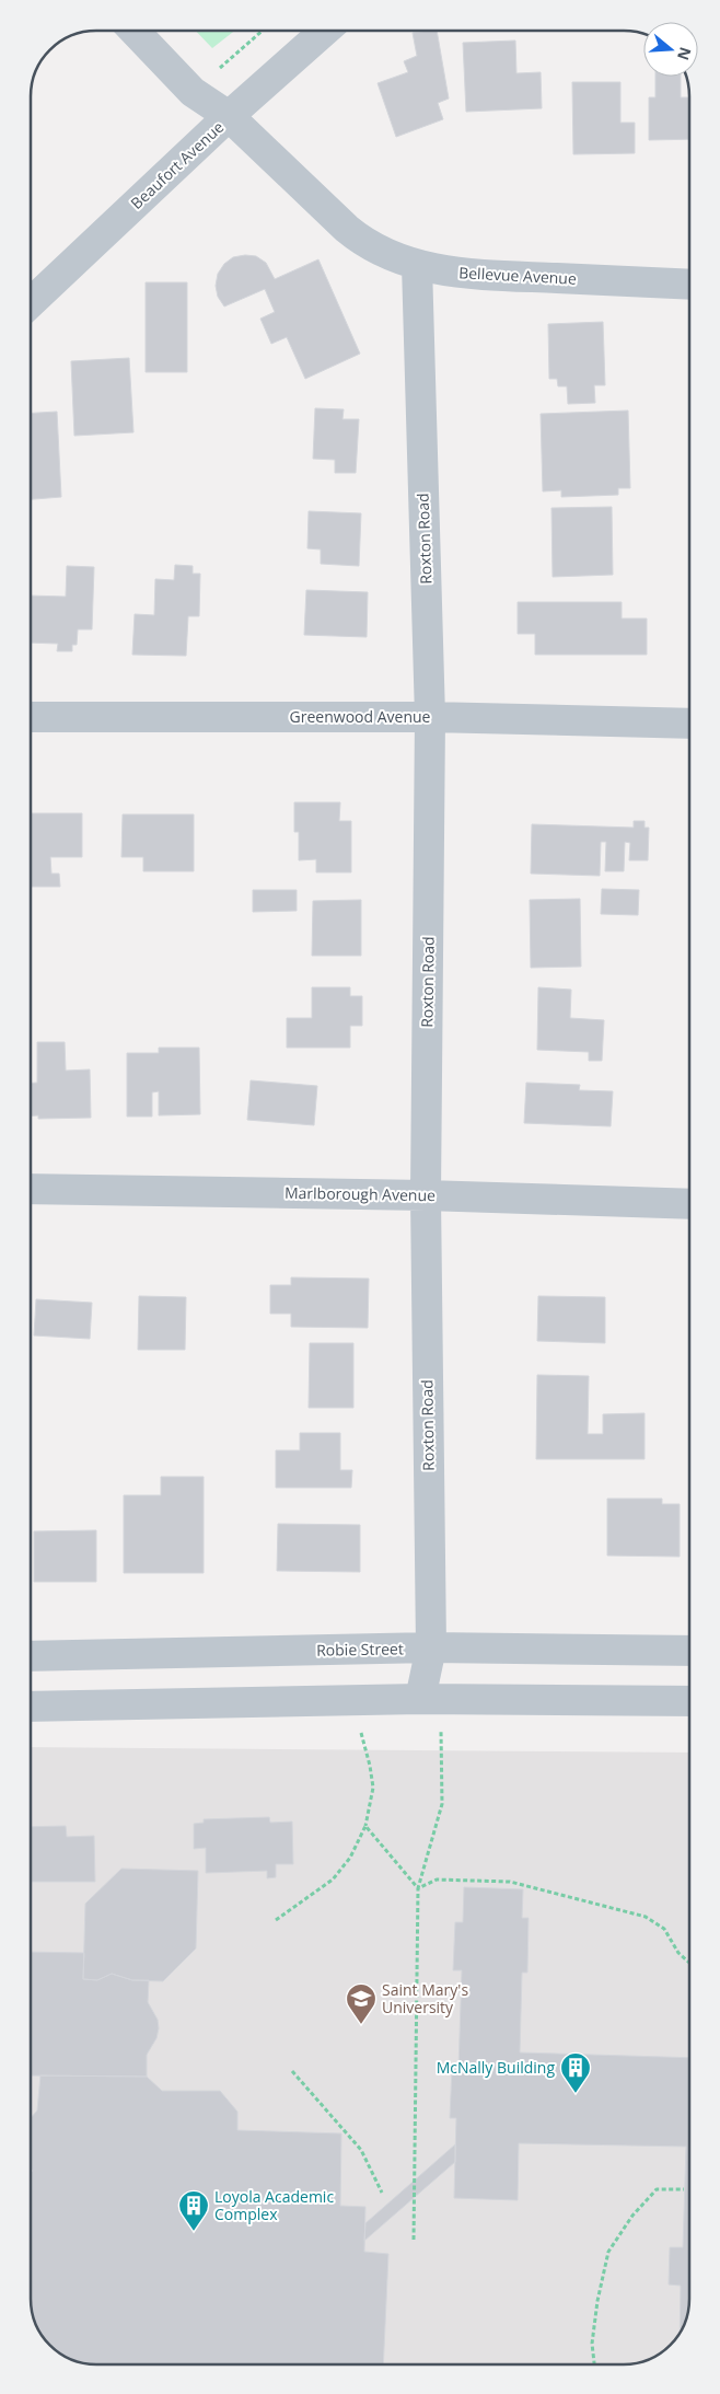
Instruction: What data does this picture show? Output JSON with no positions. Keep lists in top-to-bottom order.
{
  "streets": {
    "street": [
      "Beaufort Avenue",
      "Bellevue Avenue",
      "Roxton Road",
      "Greenwood Avenue",
      "Marlborough Avenue",
      "Robie Street"
    ]
  },
  "crossings": [
    ["Beaufort Avenue", "Bellevue Avenue"],
    ["Bellevue Avenue", "Roxton Road"],
    ["Roxton Road", "Greenwood Avenue"],
    ["Roxton Road", "Marlborough Avenue"],
    ["Roxton Road", "Robie Street"]
  ],
  "places": {
    "school or university": ["Saint Mary's University"],
    "building": ["McNally Building", "Loyola Academic Complex"]
  },
  "north": "right"
}
